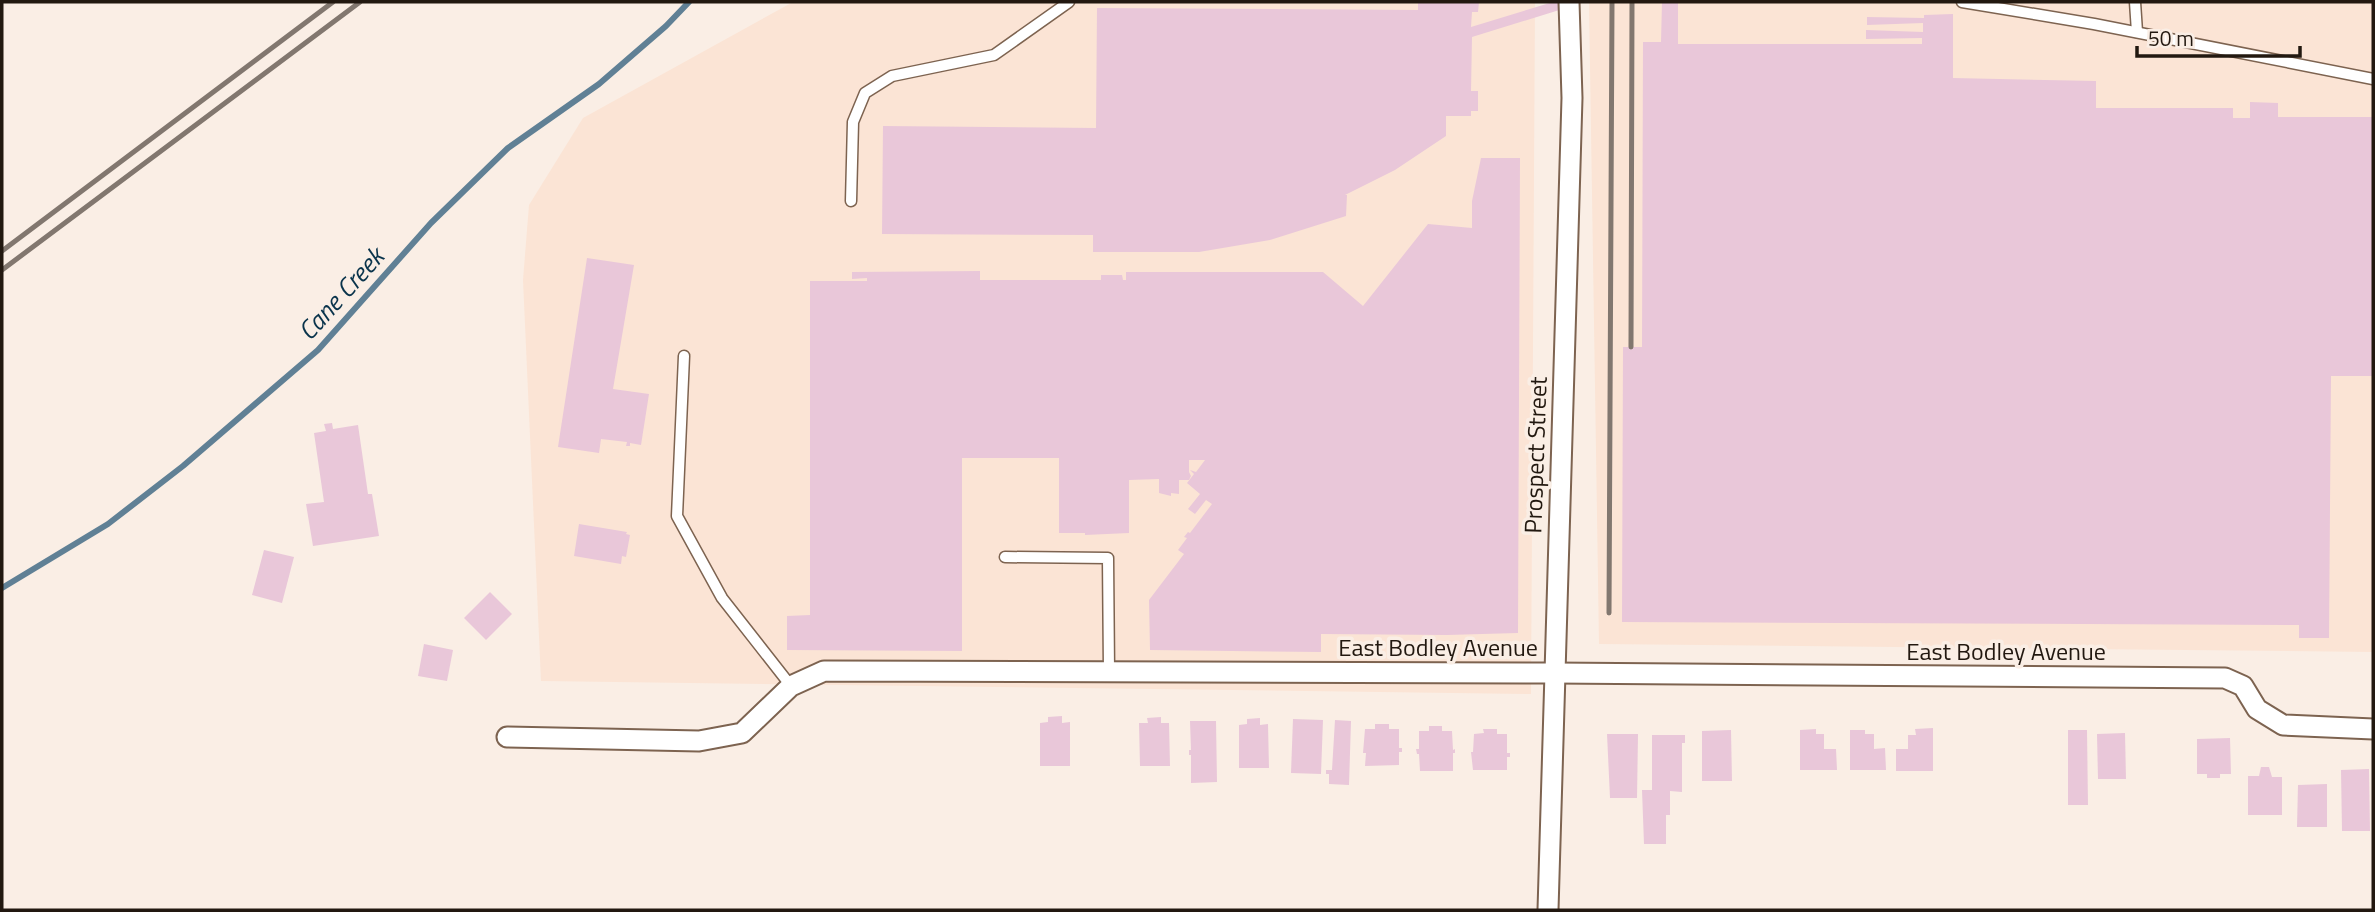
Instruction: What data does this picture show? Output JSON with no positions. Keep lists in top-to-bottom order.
{
  "streets": {
    "street": ["Prospect Street", "East Bodley Avenue"]
  },
  "crossings": [
    ["Prospect Street", "East Bodley Avenue"]
  ],
  "water": ["Cane Creek"],
  "scale_bar": "50 m"
}
